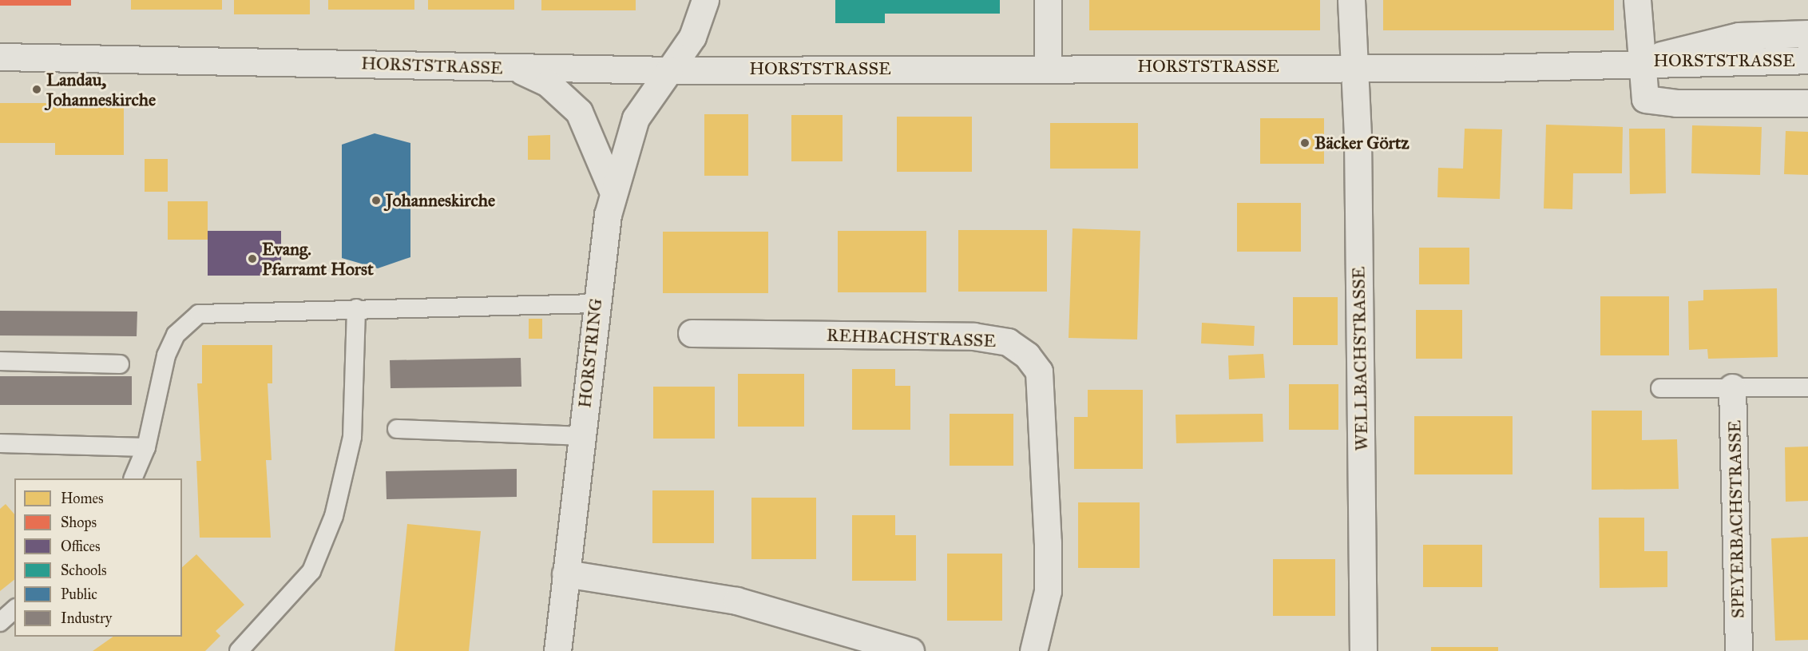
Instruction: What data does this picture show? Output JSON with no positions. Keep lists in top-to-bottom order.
{
  "streets": {
    "street": [
      "HORSTSTRASSE",
      "REHBACHSTRASSE",
      "HORSTRING",
      "WELLBACHSTRASSE",
      "SPEYERBACHSTRASSE"
    ]
  },
  "crossings": [
    ["HORSTSTRASSE", "HORSTRING"],
    ["HORSTSTRASSE", "WELLBACHSTRASSE"]
  ],
  "places": [
    "Landau, Johanneskirche",
    "Bäcker Görtz",
    "Johanneskirche",
    "Evang. Pfarramt Horst"
  ],
  "legend": [
    "Homes",
    "Shops",
    "Offices",
    "Schools",
    "Public",
    "Industry"
  ]
}
